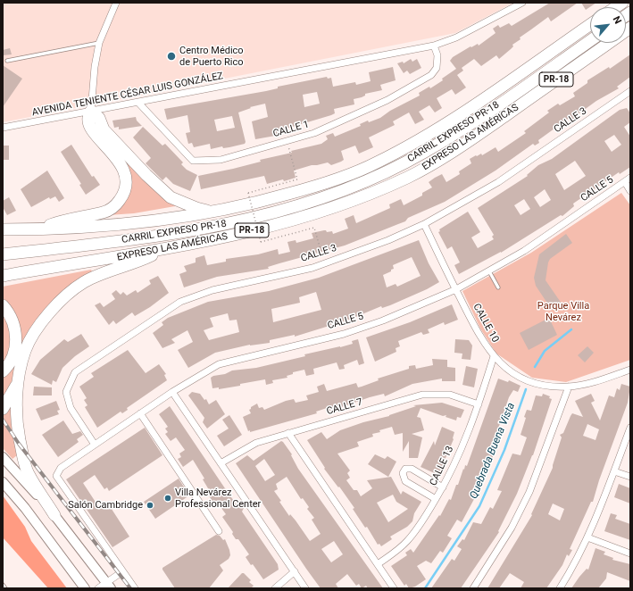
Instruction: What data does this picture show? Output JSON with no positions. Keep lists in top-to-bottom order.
{
  "streets": {
    "highway": ["PR-18", "CARRIL EXPRESO PR-18", "EXPRESO LAS AMÉRICAS"],
    "street": [
      "AVENIDA TENIENTE CÉSAR LUIS GONZÁLEZ",
      "CALLE 3",
      "CALLE 1",
      "CALLE 5",
      "CALLE 10",
      "CALLE 7",
      "CALLE 13"
    ]
  },
  "crossings": [
    ["AVENIDA TENIENTE CÉSAR LUIS GONZÁLEZ", "CALLE 1"],
    ["CALLE 3", "CALLE 5"],
    ["CALLE 3", "CALLE 10"],
    ["CALLE 5", "CALLE 10"],
    ["CALLE 10", "CALLE 13"],
    ["CALLE 7", "CALLE 13"]
  ],
  "water": ["Quebrada Buena Vista"],
  "parks": ["Parque Villa Nevárez"],
  "places": ["Centro Médico de Puerto Rico", "Villa Nevárez Professional Center", "Salón Cambridge"],
  "north": "top right"
}
